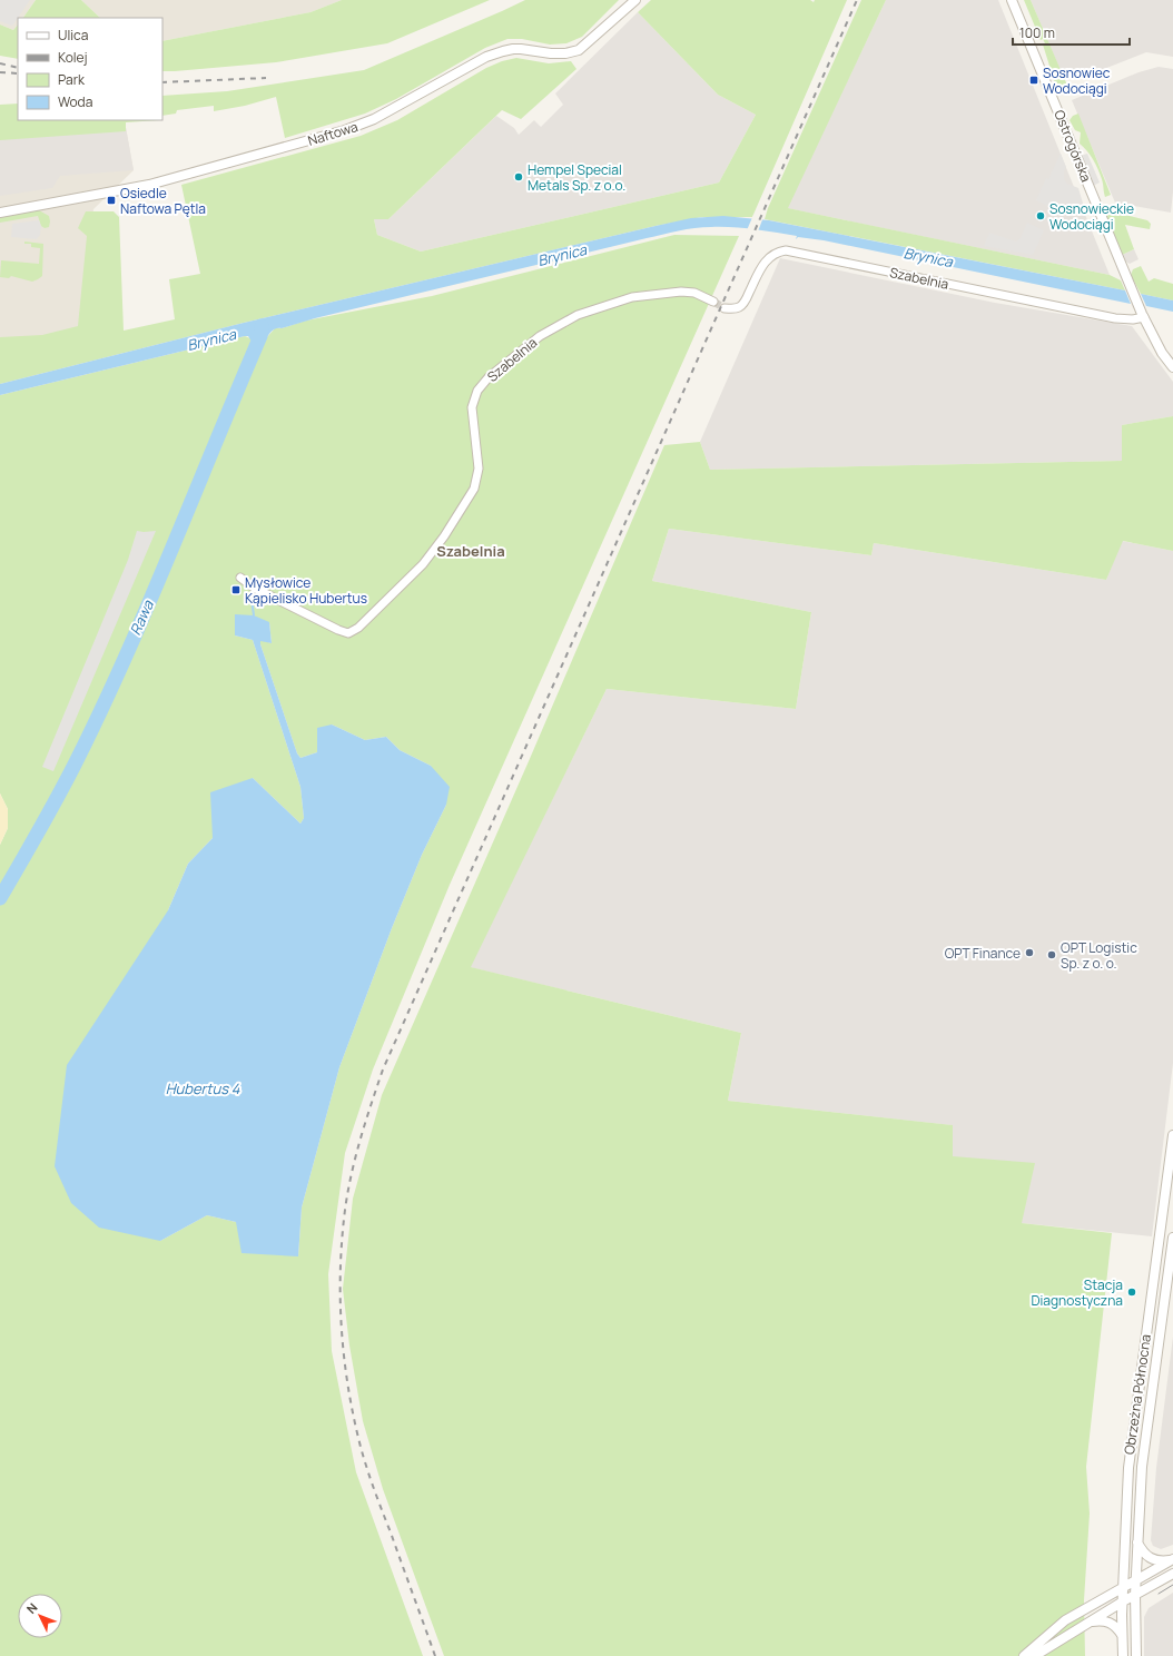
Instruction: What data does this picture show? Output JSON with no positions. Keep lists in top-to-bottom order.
{
  "streets": {
    "street": [
      "Naftowa",
      "Ostrogórska",
      "Szabelnia",
      "Obrzeżna Północna"
    ]
  },
  "crossings": [
    ["Ostrogórska", "Szabelnia"]
  ],
  "districts": ["Szabelnia"],
  "water": ["Brynica", "Rawa", "Hubertus 4"],
  "places": {
    "transit": ["Sosnowiec Wodociągi", "Osiedle Naftowa Pętla", "Mysłowice Kąpielisko Hubertus"],
    "other": [
      "Hempel Special Metals Sp. z o.o.",
      "Sosnowieckie Wodociągi",
      "OPT Finance",
      "OPT Logistic Sp. z o. o.",
      "Stacja Diagnostyczna"
    ]
  },
  "legend": [
    "Ulica",
    "Kolej",
    "Park",
    "Woda"
  ],
  "scale_bar": "100 m",
  "north": "top left"
}
